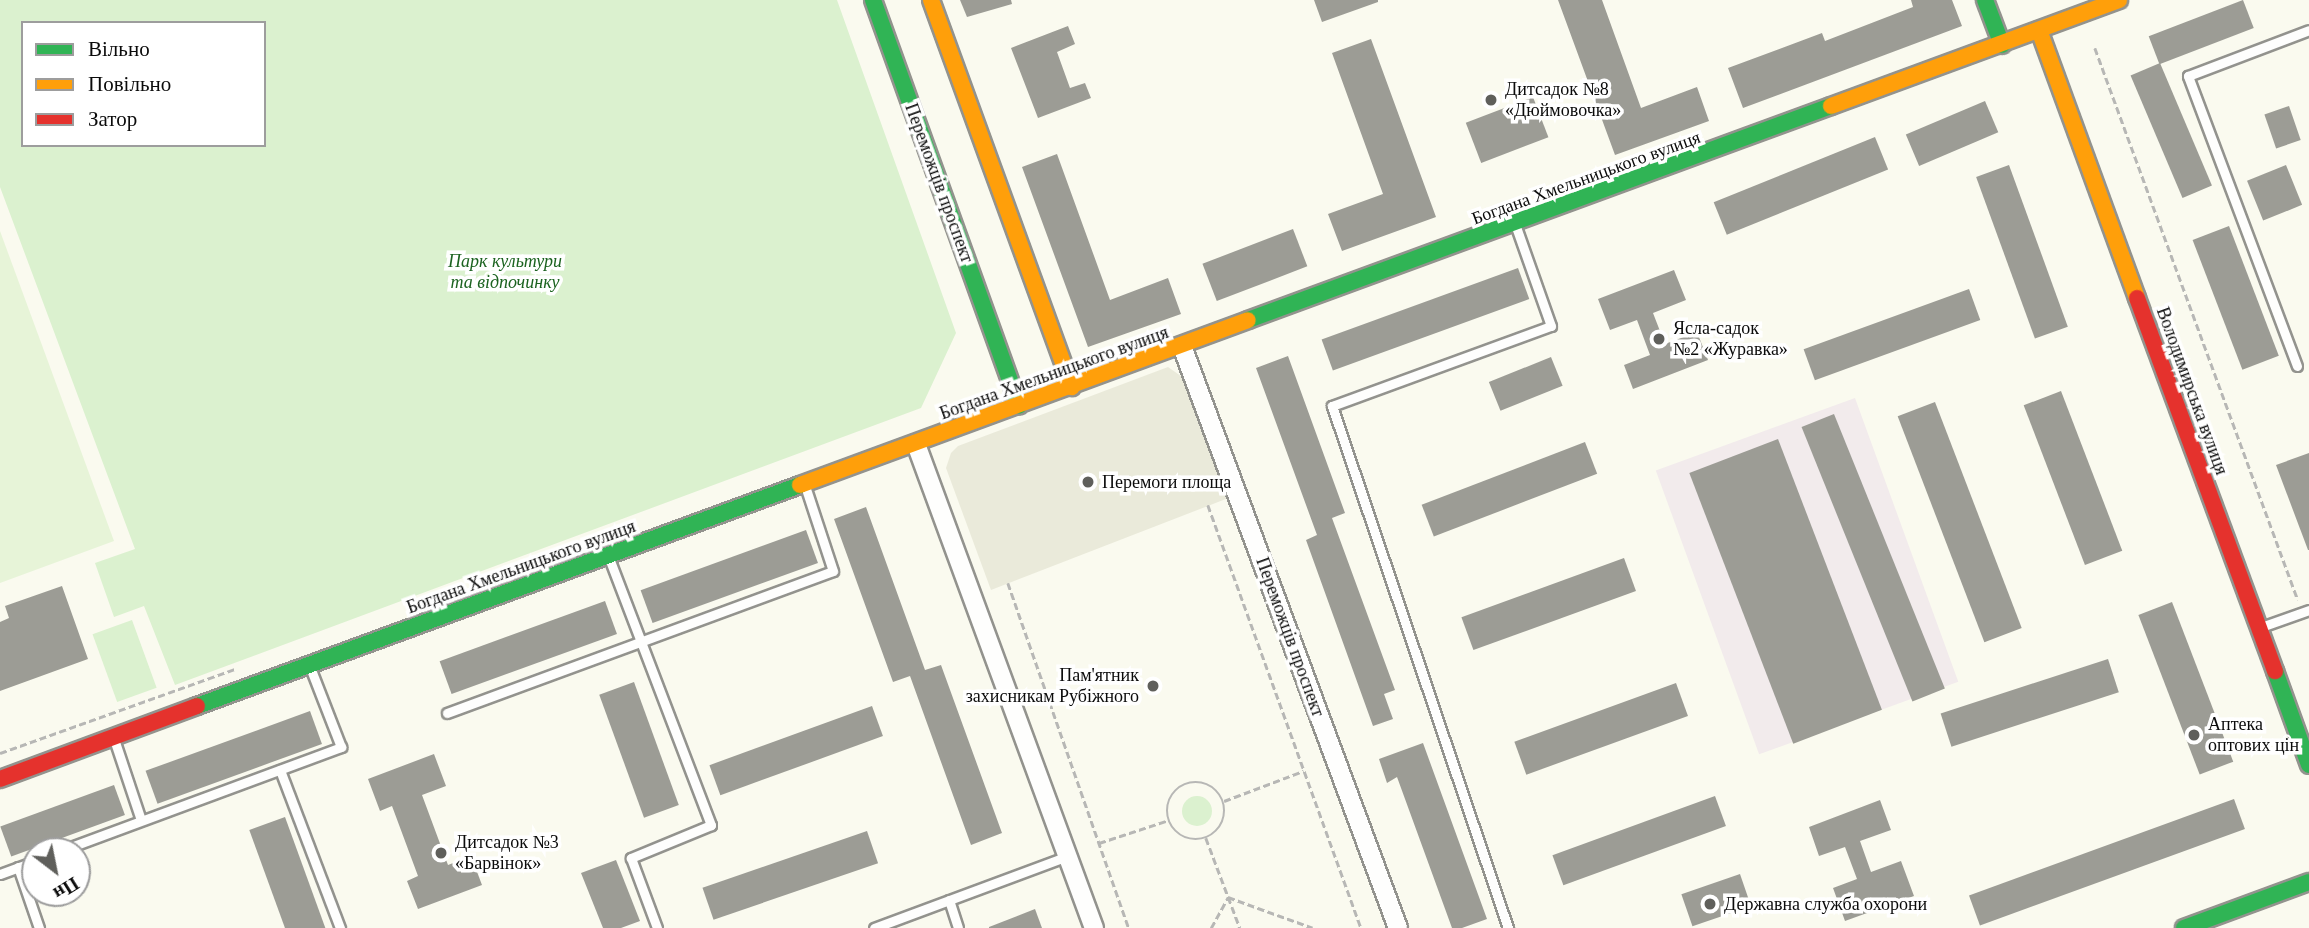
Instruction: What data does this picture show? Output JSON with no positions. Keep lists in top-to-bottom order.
{
  "streets": {
    "street": ["Богдана Хмельницького вулиця", "Переможців проспект", "Володимирська вулиця"]
  },
  "crossings": [
    ["Богдана Хмельницького вулиця", "Переможців проспект"],
    ["Богдана Хмельницького вулиця", "Володимирська вулиця"]
  ],
  "parks": ["Парк культури та відпочинку"],
  "places": [
    "Дитсадок №8 «Дюймовочка»",
    "Ясла-садок №2 «Журавка»",
    "Перемоги площа",
    "Пам'ятник захисникам Рубіжного",
    "Аптека оптових цін",
    "Дитсадок №3 «Барвінок»",
    "Державна служба охорони"
  ],
  "legend": ["Вільно", "Повільно", "Затор"],
  "north": "bottom right"
}
